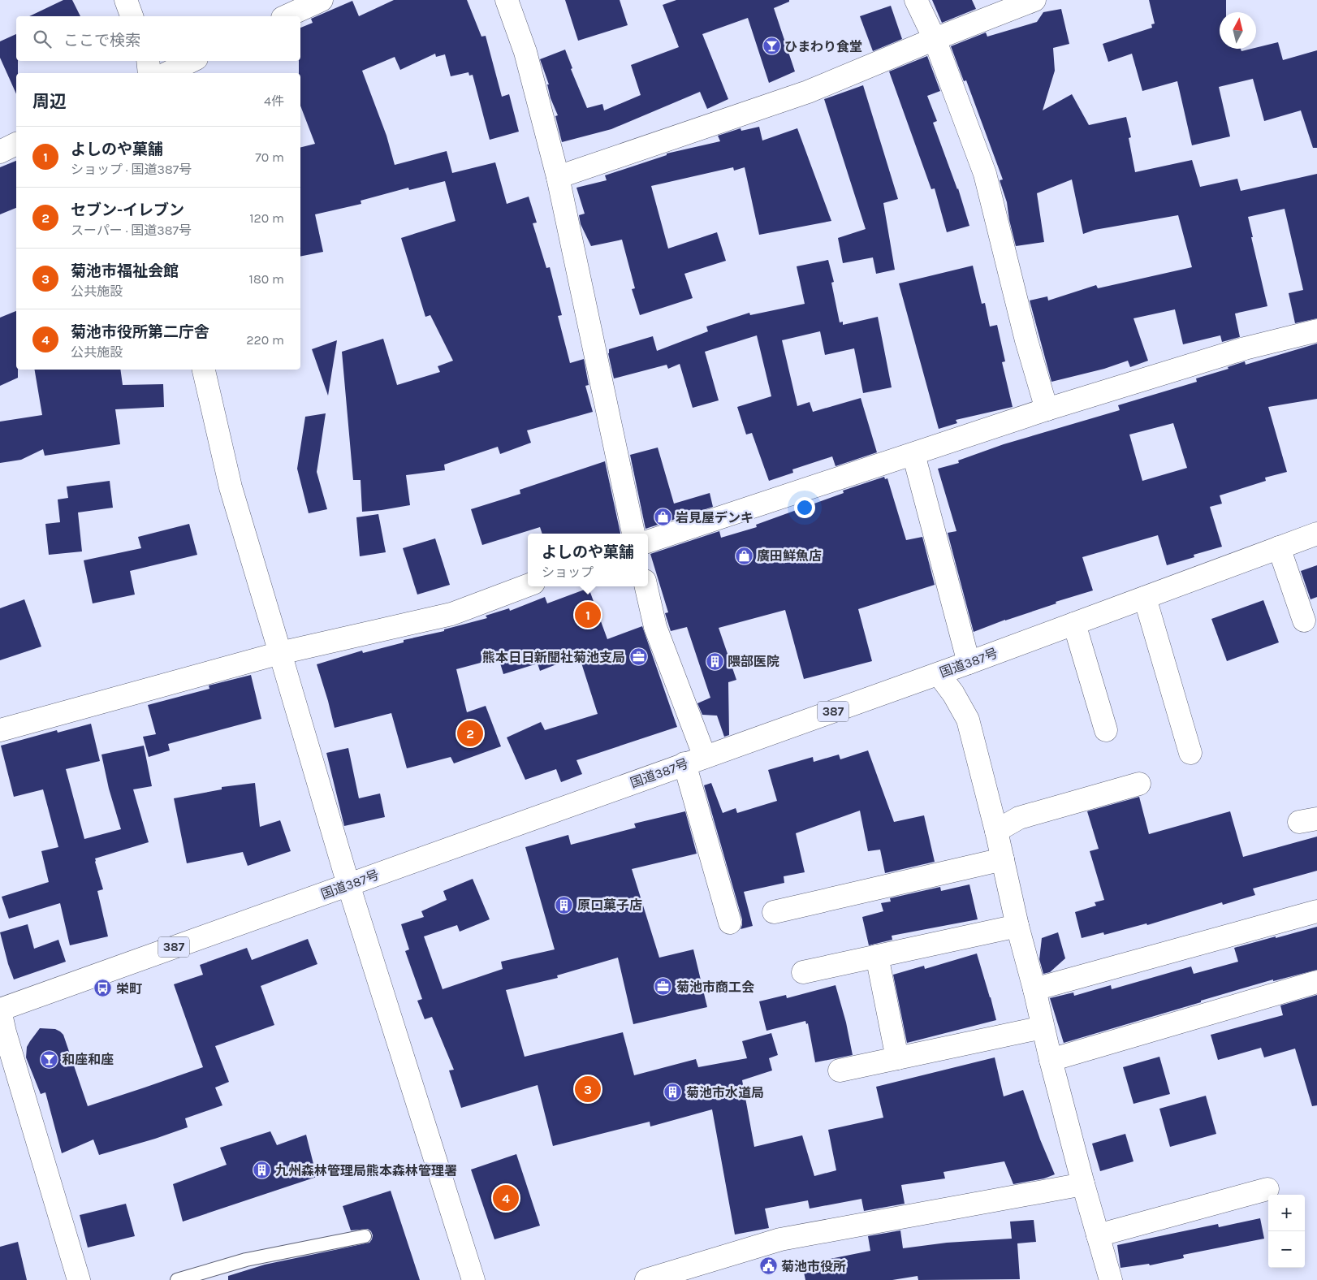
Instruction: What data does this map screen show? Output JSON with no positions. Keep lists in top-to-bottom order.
{
  "streets": {
    "main road": ["国道387号", "387"]
  },
  "places": {
    "bar": ["ひまわり食堂", "和座和座"],
    "shop": ["岩見屋デンキ", "廣田鮮魚店"],
    "office": ["熊本日日新聞社菊池支局", "菊池市商工会"],
    "building": [
      "隈部医院",
      "原口菓子店",
      "菊池市水道局",
      "九州森林管理局熊本森林管理署"
    ],
    "bus stop": ["栄町"],
    "public building": ["菊池市役所"]
  },
  "north": "top",
  "page": {
    "search": "ここで検索",
    "heading": ["周辺", "4件"],
    "list": [
      {
        "mark": "1",
        "name": "よしのや菓舗",
        "note": "ショップ · 国道387号",
        "value": "70 m"
      },
      {
        "mark": "2",
        "name": "セブン-イレブン",
        "note": "スーパー · 国道387号",
        "value": "120 m"
      },
      {
        "mark": "3",
        "name": "菊池市福祉会館",
        "note": "公共施設",
        "value": "180 m"
      },
      {
        "mark": "4",
        "name": "菊池市役所第二庁舎",
        "note": "公共施設",
        "value": "220 m"
      }
    ],
    "popup": ["よしのや菓舗", "ショップ"],
    "pins": [
      "1",
      "2",
      "3",
      "4"
    ],
    "map_buttons": ["+", "−"]
  }
}
